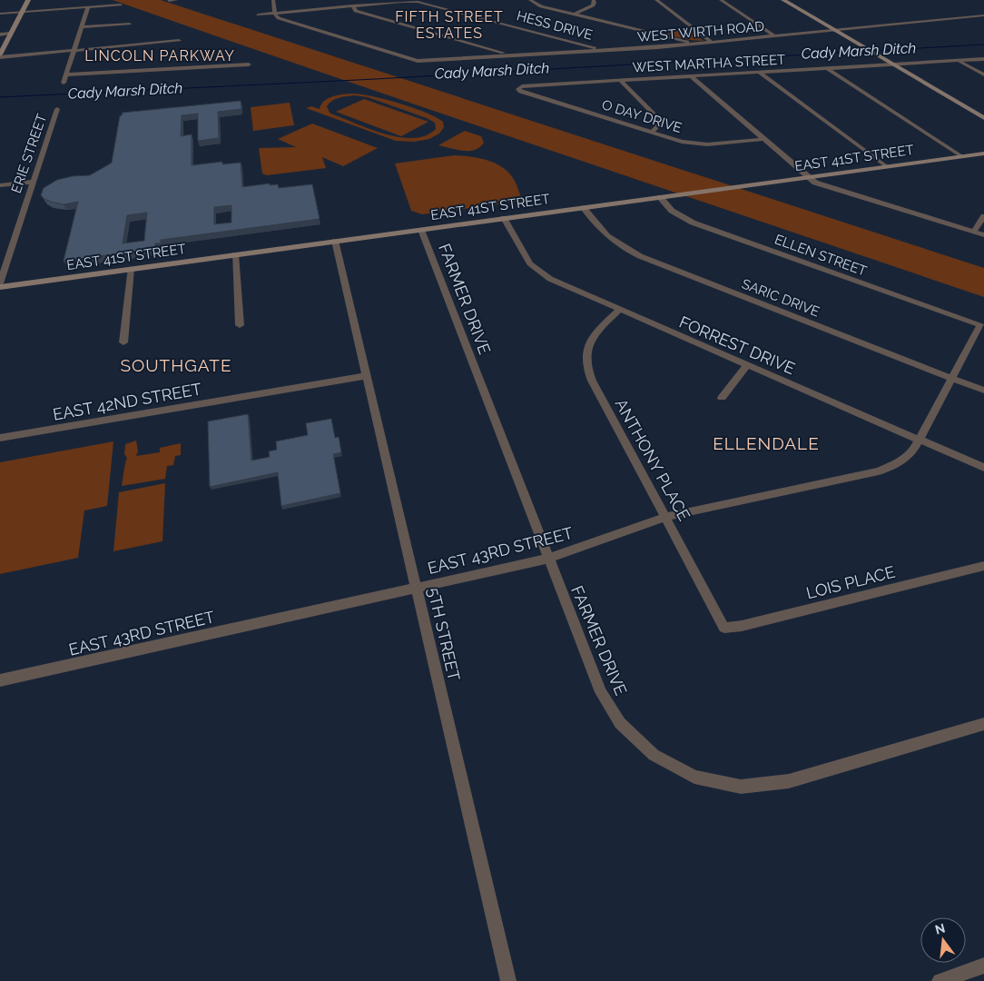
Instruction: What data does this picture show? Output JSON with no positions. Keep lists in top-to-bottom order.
{
  "streets": {
    "street": [
      "HESS DRIVE",
      "WEST WIRTH ROAD",
      "WEST MARTHA STREET",
      "O DAY DRIVE",
      "ERIE STREET",
      "EAST 41ST STREET",
      "ELLEN STREET",
      "SARIC DRIVE",
      "FARMER DRIVE",
      "FORREST DRIVE",
      "EAST 42ND STREET",
      "ANTHONY PLACE",
      "EAST 43RD STREET",
      "LOIS PLACE",
      "5TH STREET"
    ]
  },
  "crossings": [
    ["HESS DRIVE", "WEST WIRTH ROAD"],
    ["WEST MARTHA STREET", "O DAY DRIVE"],
    ["ERIE STREET", "EAST 41ST STREET"],
    ["EAST 41ST STREET", "ELLEN STREET"],
    ["EAST 41ST STREET", "SARIC DRIVE"],
    ["EAST 41ST STREET", "FARMER DRIVE"],
    ["EAST 41ST STREET", "FORREST DRIVE"],
    ["EAST 41ST STREET", "5TH STREET"],
    ["ELLEN STREET", "EAST 43RD STREET"],
    ["SARIC DRIVE", "EAST 43RD STREET"],
    ["FARMER DRIVE", "EAST 43RD STREET"],
    ["FORREST DRIVE", "ANTHONY PLACE"],
    ["FORREST DRIVE", "EAST 43RD STREET"],
    ["EAST 42ND STREET", "5TH STREET"],
    ["ANTHONY PLACE", "EAST 43RD STREET"],
    ["ANTHONY PLACE", "LOIS PLACE"],
    ["EAST 43RD STREET", "5TH STREET"]
  ],
  "districts": [
    "FIFTH STREET ESTATES",
    "LINCOLN PARKWAY",
    "SOUTHGATE",
    "ELLENDALE"
  ],
  "water": ["Cady Marsh Ditch"],
  "north": "top"
}
